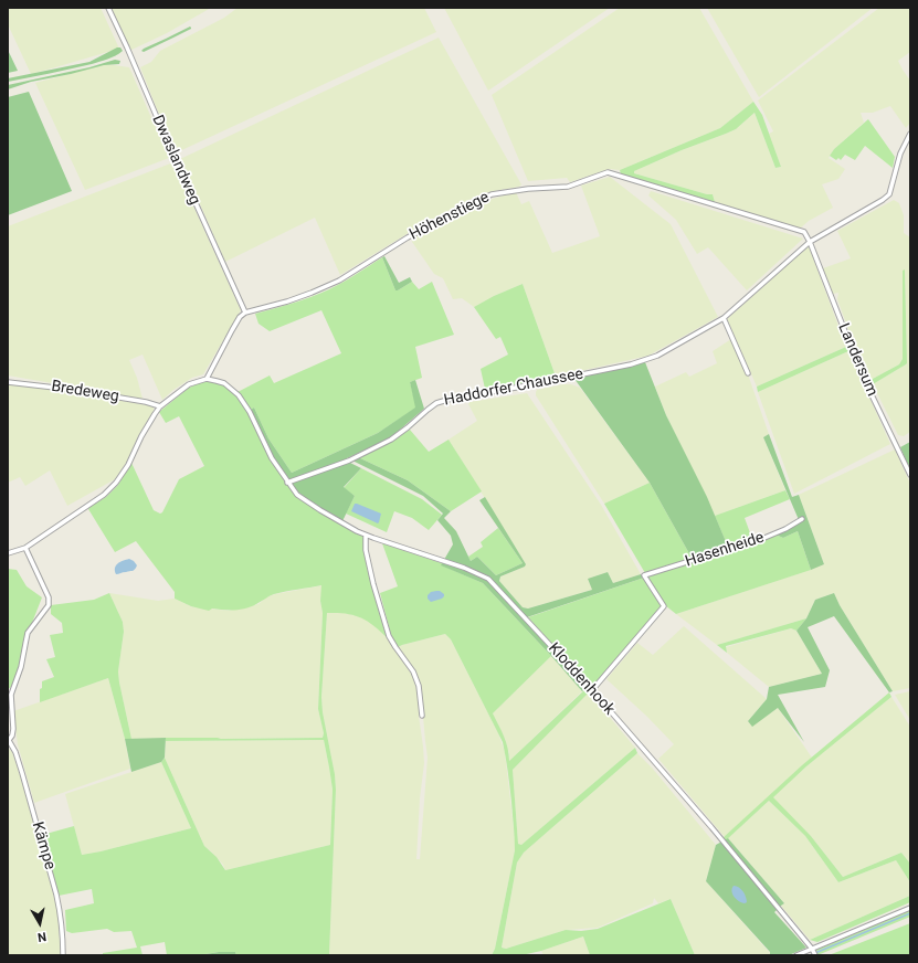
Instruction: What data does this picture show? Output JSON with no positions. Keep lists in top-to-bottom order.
{
  "streets": {
    "street": [
      "Dwaslandweg",
      "Höhenstiege",
      "Landersum",
      "Haddorfer Chaussee",
      "Bredeweg",
      "Hasenheide",
      "Kloddenhook",
      "Kämpe"
    ]
  },
  "crossings": [
    ["Dwaslandweg", "Höhenstiege"],
    ["Höhenstiege", "Landersum"],
    ["Haddorfer Chaussee", "Kloddenhook"],
    ["Hasenheide", "Kloddenhook"]
  ],
  "north": "bottom"
}
